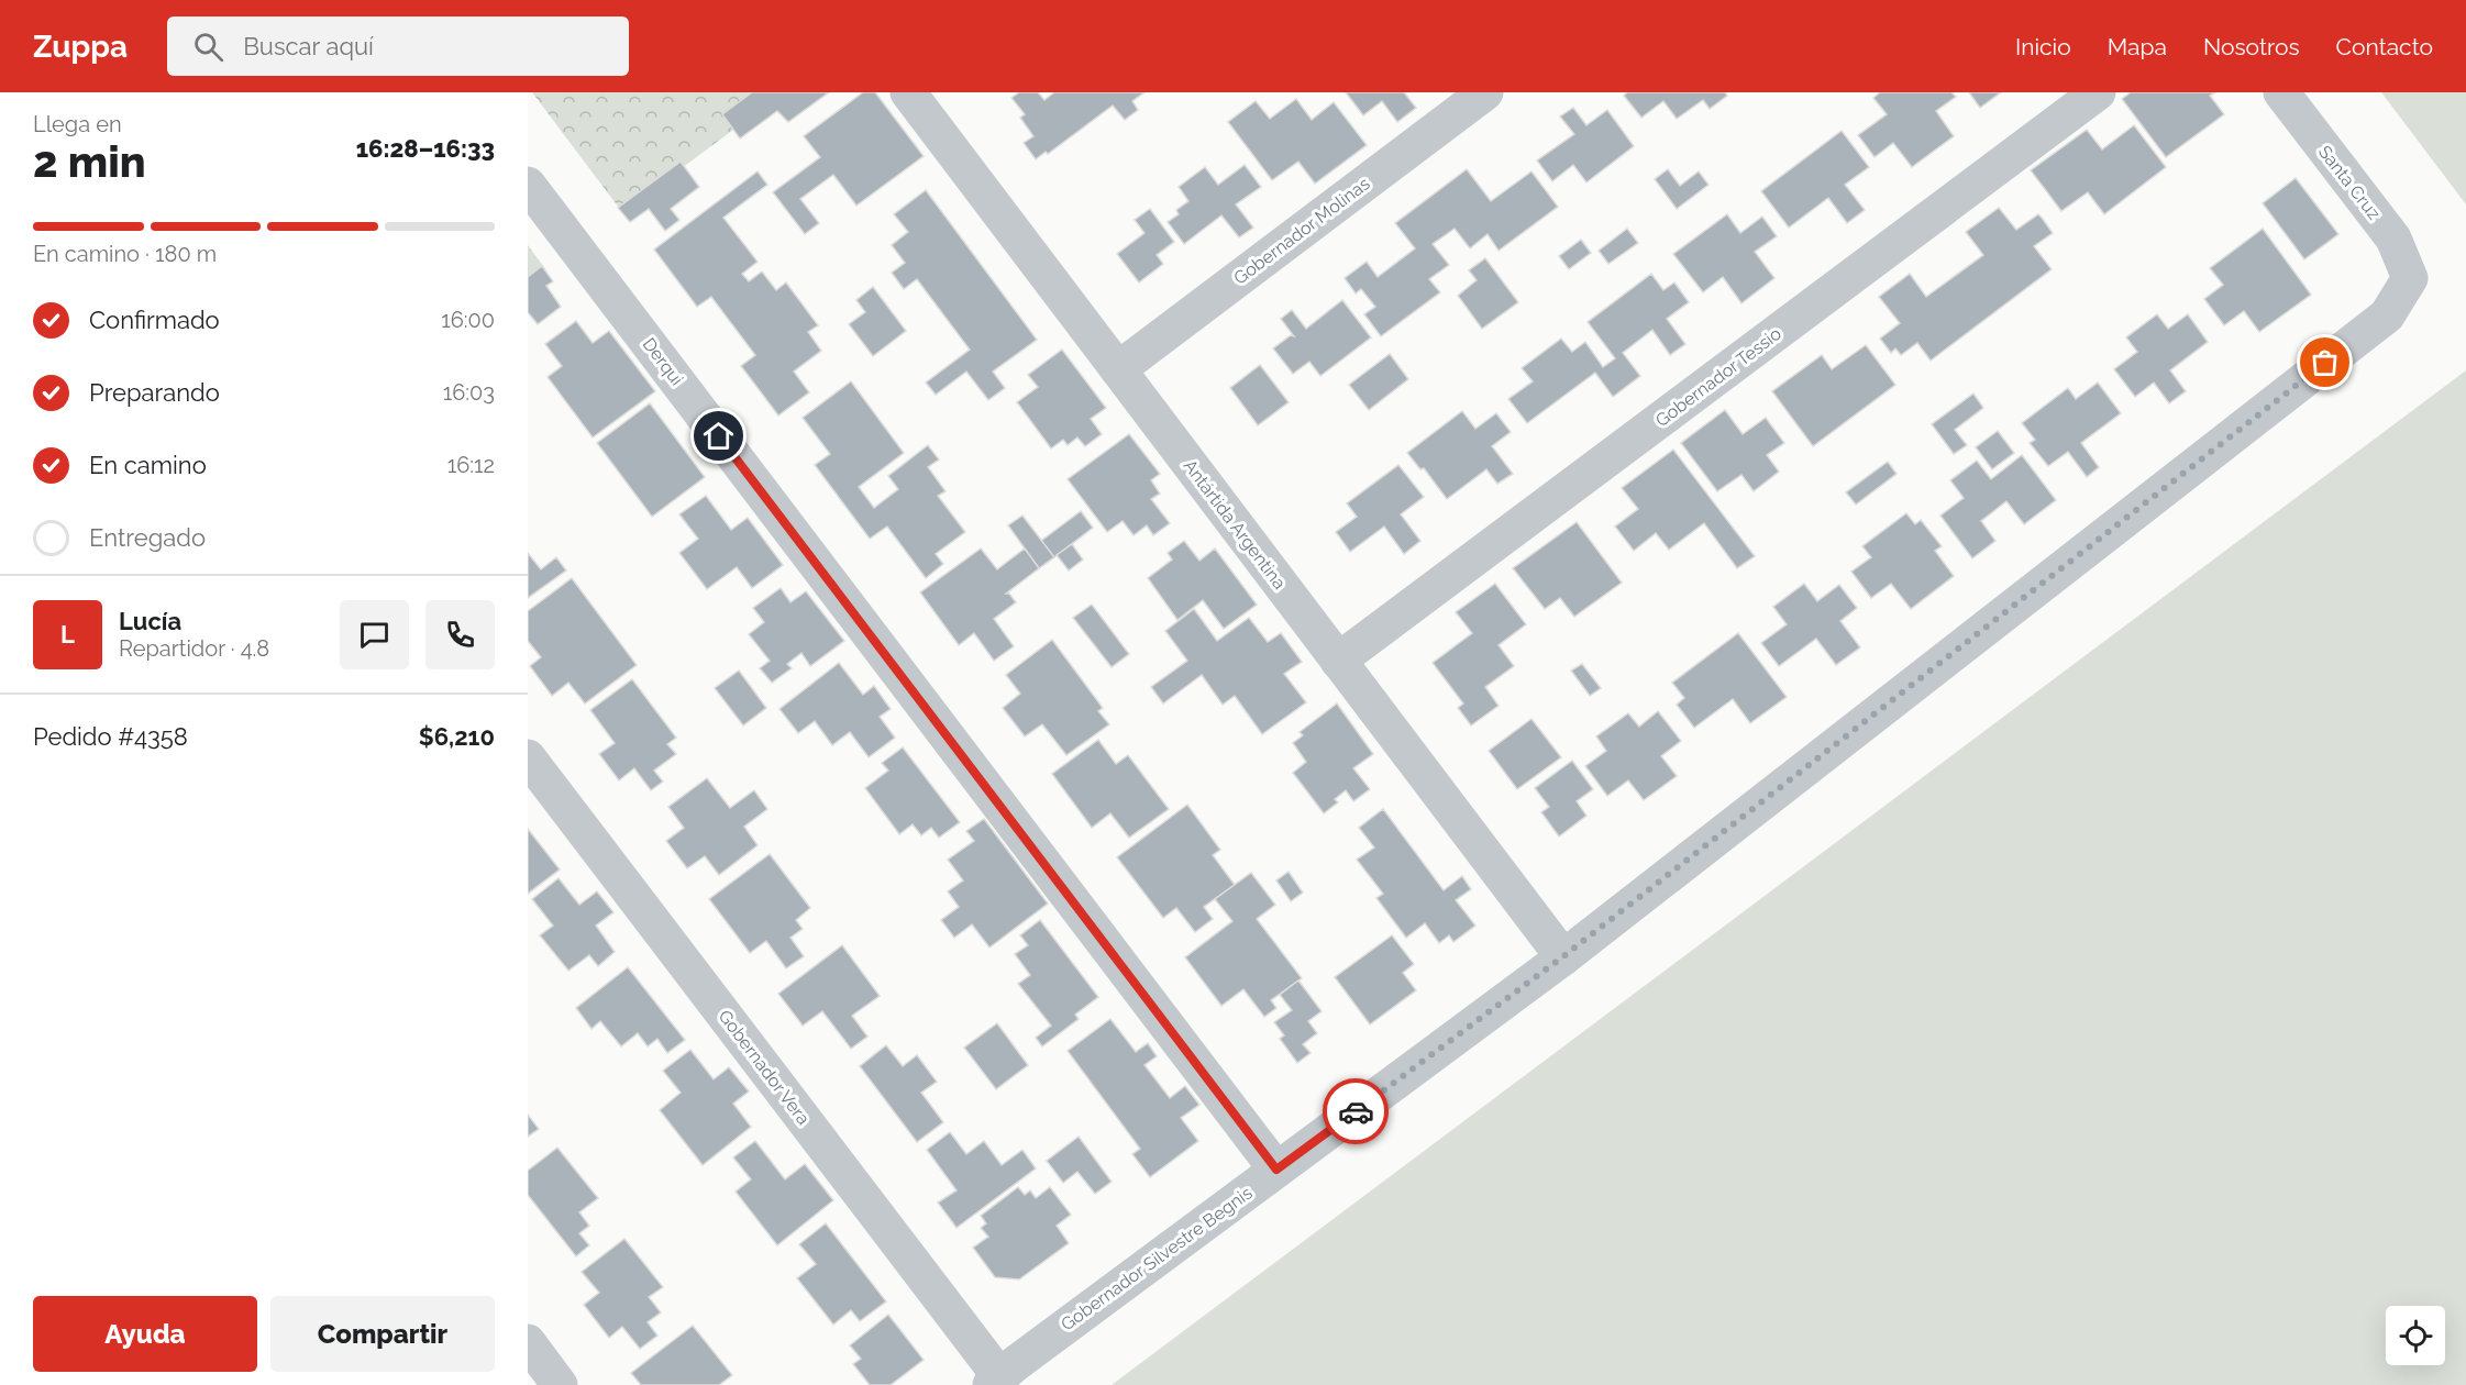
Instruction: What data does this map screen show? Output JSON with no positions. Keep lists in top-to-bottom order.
{
  "streets": {
    "street": [
      "Santa Cruz",
      "Gobernador Molinas",
      "Derqui",
      "Gobernador Tessio",
      "Antártida Argentina",
      "Gobernador Vera",
      "Gobernador Silvestre Begnis"
    ]
  },
  "crossings": [
    ["Santa Cruz", "Gobernador Silvestre Begnis"],
    ["Gobernador Molinas", "Antártida Argentina"],
    ["Derqui", "Gobernador Silvestre Begnis"],
    ["Gobernador Tessio", "Antártida Argentina"],
    ["Antártida Argentina", "Gobernador Silvestre Begnis"],
    ["Gobernador Vera", "Gobernador Silvestre Begnis"]
  ],
  "page": {
    "header": "Zuppa",
    "search": "Buscar aquí",
    "nav": [
      "Inicio",
      "Mapa",
      "Nosotros",
      "Contacto"
    ],
    "heading": ["2 min", "Llega en", "16:28–16:33"],
    "panel": [
      "Lucía",
      "Repartidor · 4.8",
      "Pedido #4358",
      "$6,210"
    ],
    "bar": "En camino · 180 m",
    "list": [
      ["Confirmado", "16:00"],
      ["Preparando", "16:03"],
      ["En camino", "16:12"],
      "Entregado"
    ],
    "round": "L",
    "buttons": ["Ayuda", "Compartir"]
  }
}
